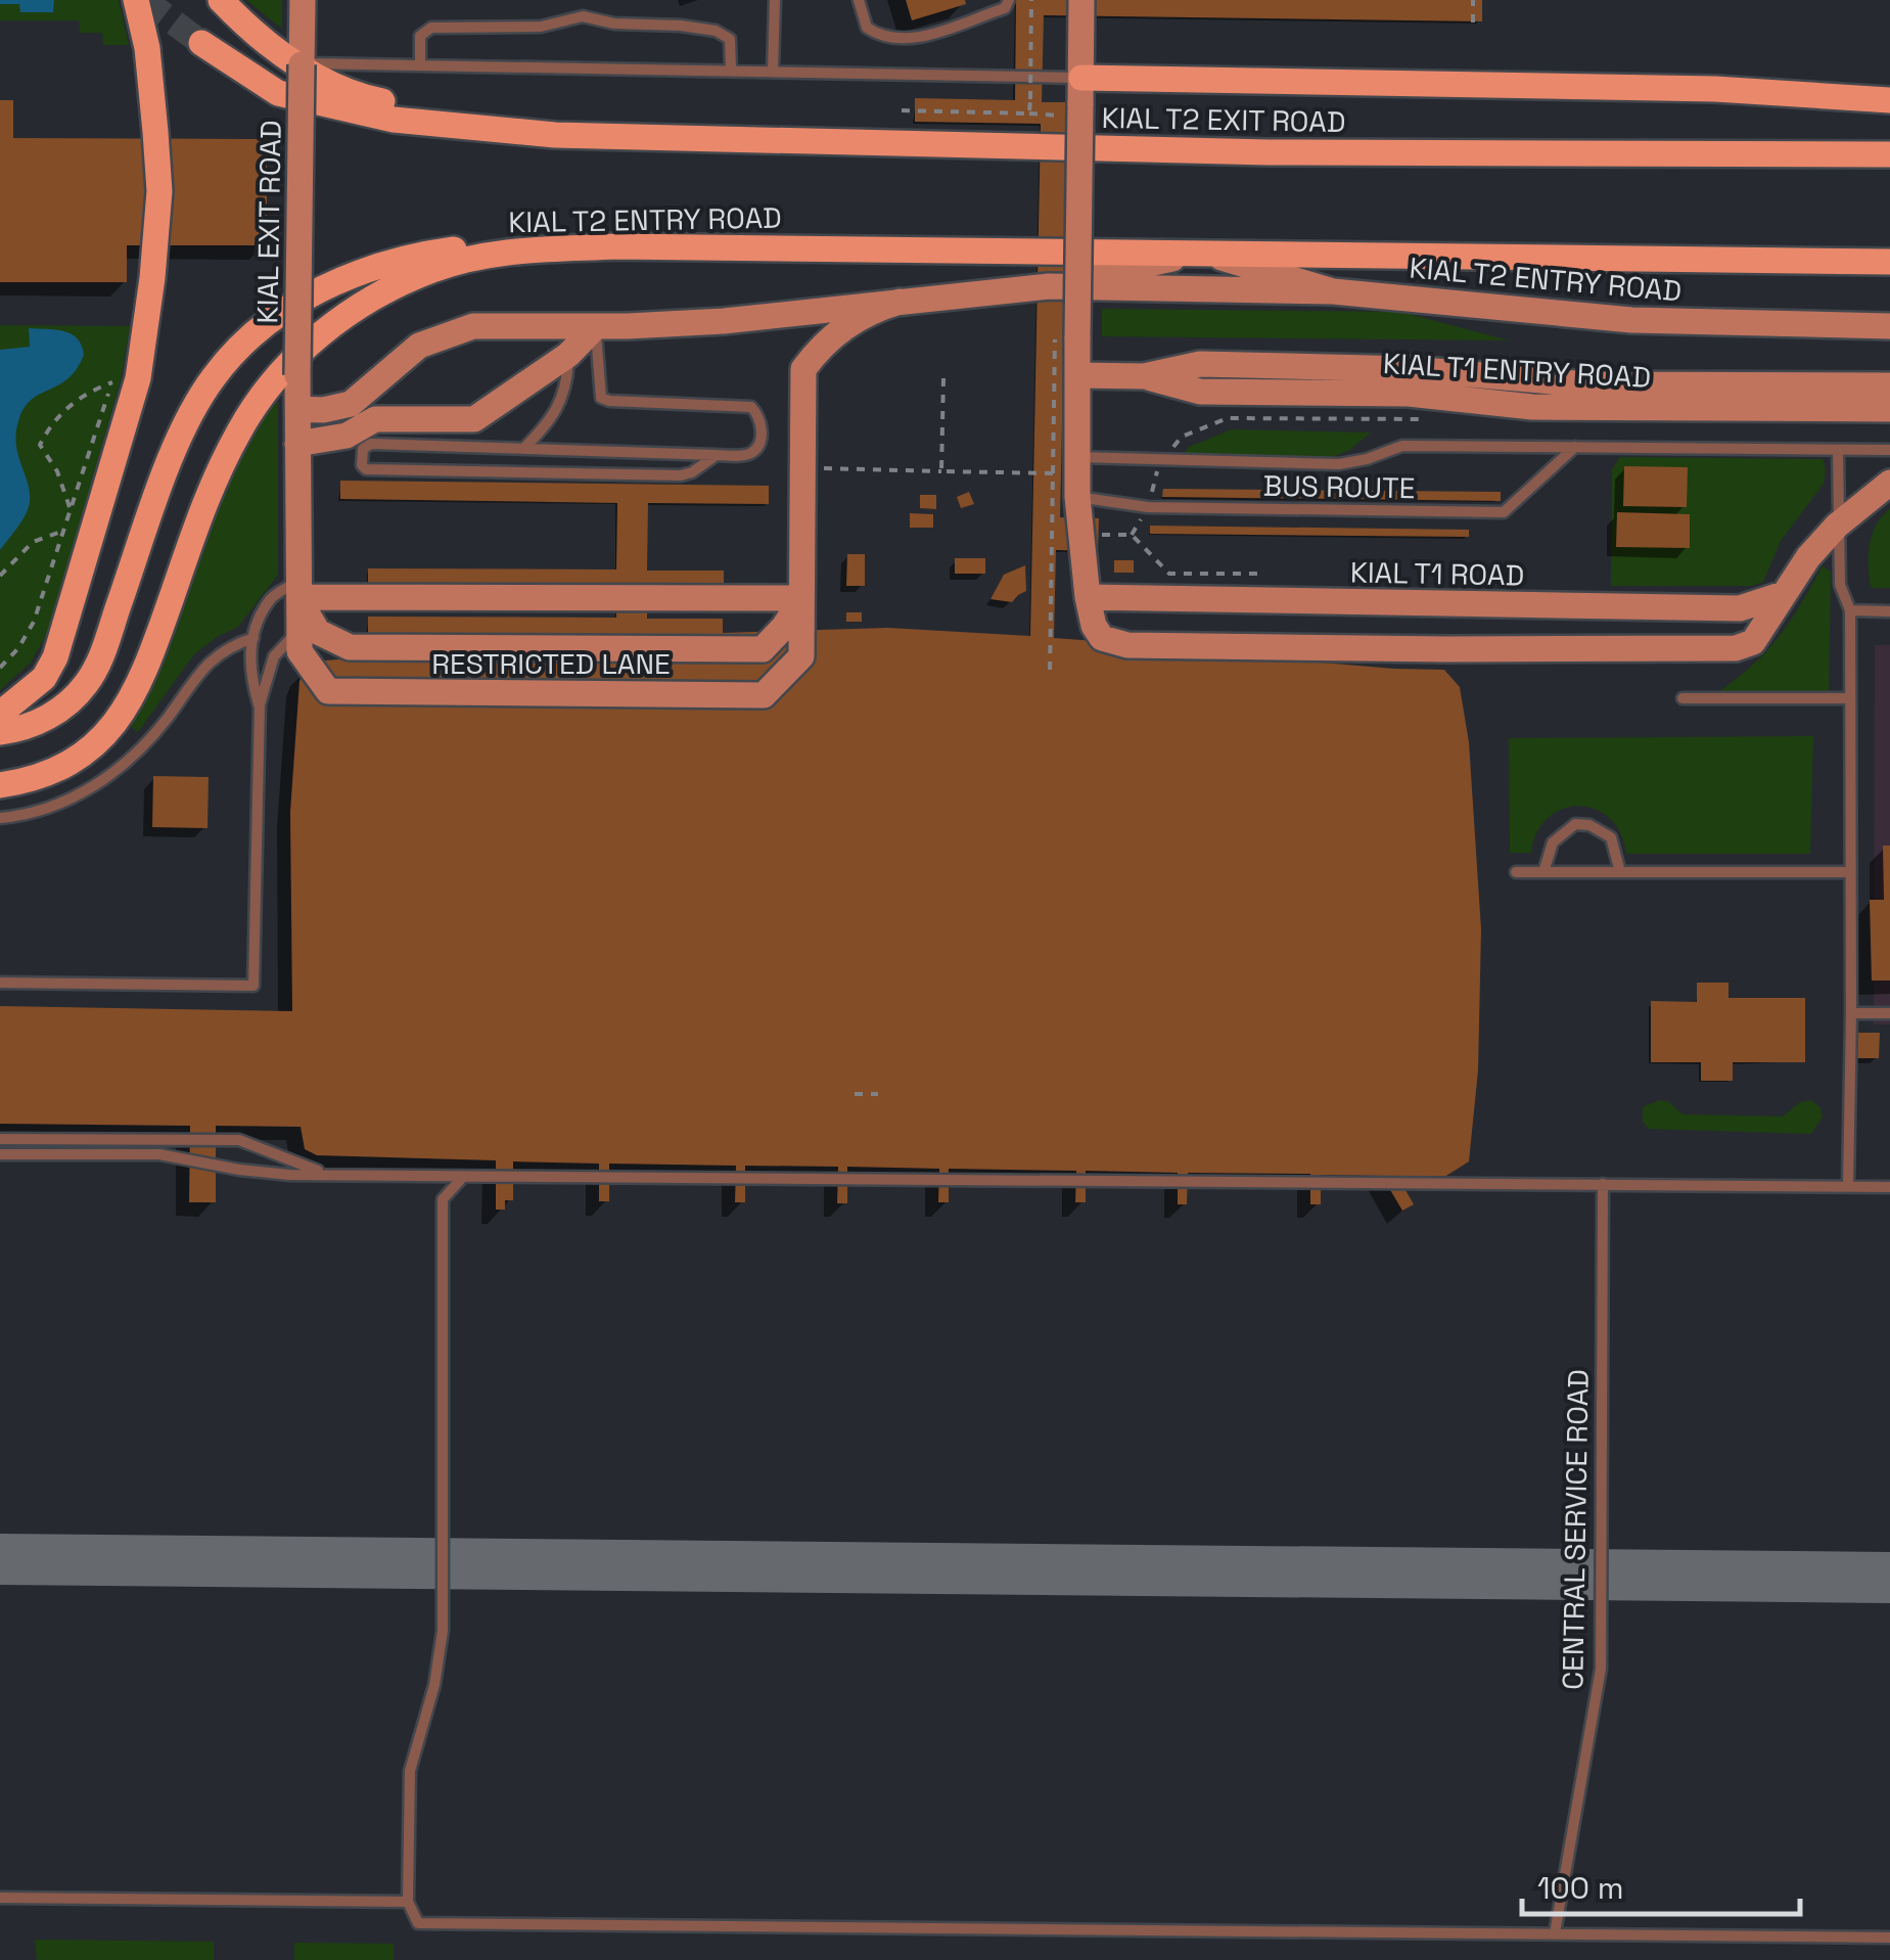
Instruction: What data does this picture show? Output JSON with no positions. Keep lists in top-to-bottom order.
{
  "streets": {
    "main road": [
      "KIAL T2 EXIT ROAD",
      "KIAL T2 ENTRY ROAD",
      "KIAL EXIT ROAD",
      "KIAL T1 ENTRY ROAD",
      "KIAL T1 ROAD",
      "RESTRICTED LANE"
    ],
    "lane": ["BUS ROUTE", "CENTRAL SERVICE ROAD"]
  },
  "crossings": [
    ["KIAL EXIT ROAD", "RESTRICTED LANE"]
  ],
  "scale_bar": "100 m"
}
